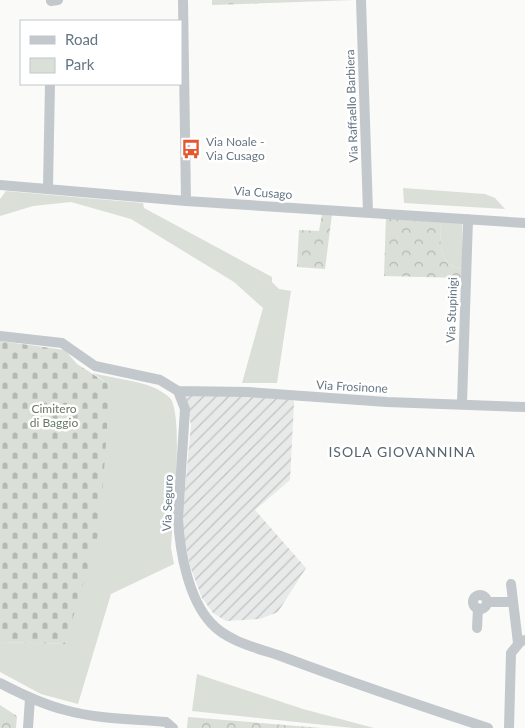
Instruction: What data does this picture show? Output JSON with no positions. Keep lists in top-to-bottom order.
{
  "streets": {
    "street": [
      "Via Raffaello Barbiera",
      "Via Cusago",
      "Via Stupinigi",
      "Via Frosinone",
      "Via Seguro"
    ]
  },
  "crossings": [
    ["Via Raffaello Barbiera", "Via Cusago"],
    ["Via Cusago", "Via Stupinigi"],
    ["Via Stupinigi", "Via Frosinone"],
    ["Via Frosinone", "Via Seguro"]
  ],
  "districts": ["ISOLA GIOVANNINA"],
  "parks": ["Cimitero di Baggio"],
  "places": {
    "bus stop": ["Via Noale - Via Cusago"]
  },
  "legend": ["Road", "Park"]
}
